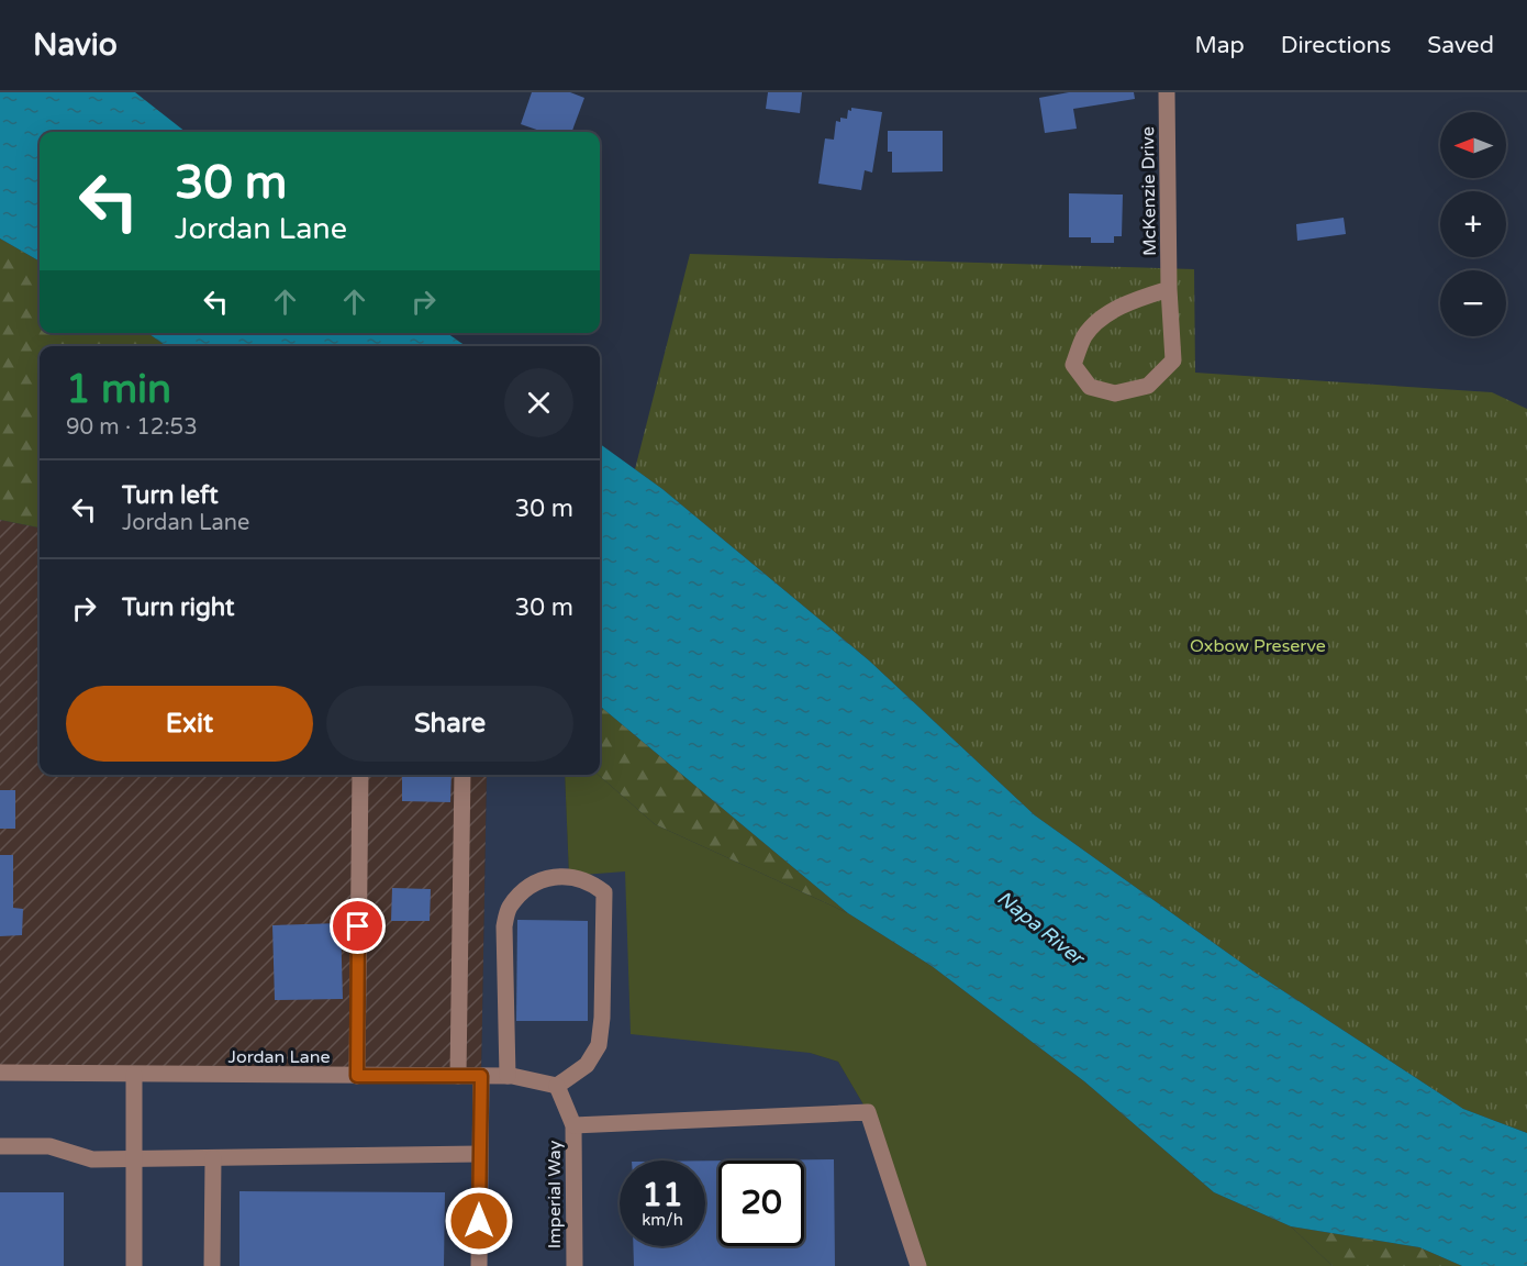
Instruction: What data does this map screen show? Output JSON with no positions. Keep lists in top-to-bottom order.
{
  "streets": {
    "street": ["McKenzie Drive", "Jordan Lane", "Imperial Way"]
  },
  "crossings": [
    ["Jordan Lane", "Imperial Way"]
  ],
  "water": ["Napa River"],
  "parks": ["Oxbow Preserve"],
  "north": "left",
  "page": {
    "header": "Navio",
    "nav": ["Map", "Directions", "Saved"],
    "map_buttons": ["+", "−"],
    "turn": ["30 m", "Jordan Lane"],
    "heading": ["1 min", "90 m · 12:53"],
    "list": [
      {
        "name": "Turn left",
        "note": "Jordan Lane",
        "value": "30 m"
      },
      {
        "name": "Turn right",
        "value": "30 m"
      }
    ],
    "buttons": ["Exit", "Share"],
    "speed": "11 km/h",
    "limit": "20"
  }
}
